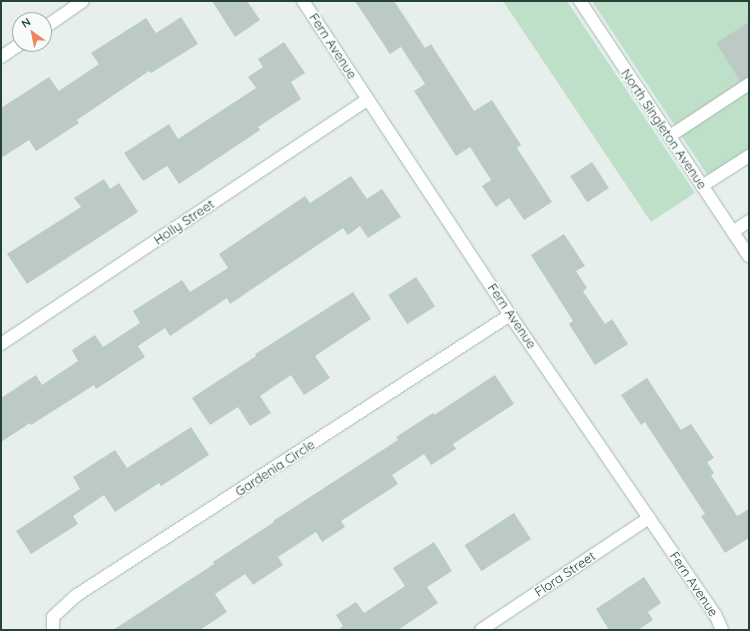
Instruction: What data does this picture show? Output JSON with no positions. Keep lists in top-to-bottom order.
{
  "streets": {
    "street": [
      "Fern Avenue",
      "North Singleton Avenue",
      "Holly Street",
      "Gardenia Circle",
      "Flora Street"
    ]
  },
  "crossings": [
    ["Fern Avenue", "Holly Street"],
    ["Fern Avenue", "Gardenia Circle"],
    ["Fern Avenue", "Flora Street"]
  ],
  "north": "top left"
}
